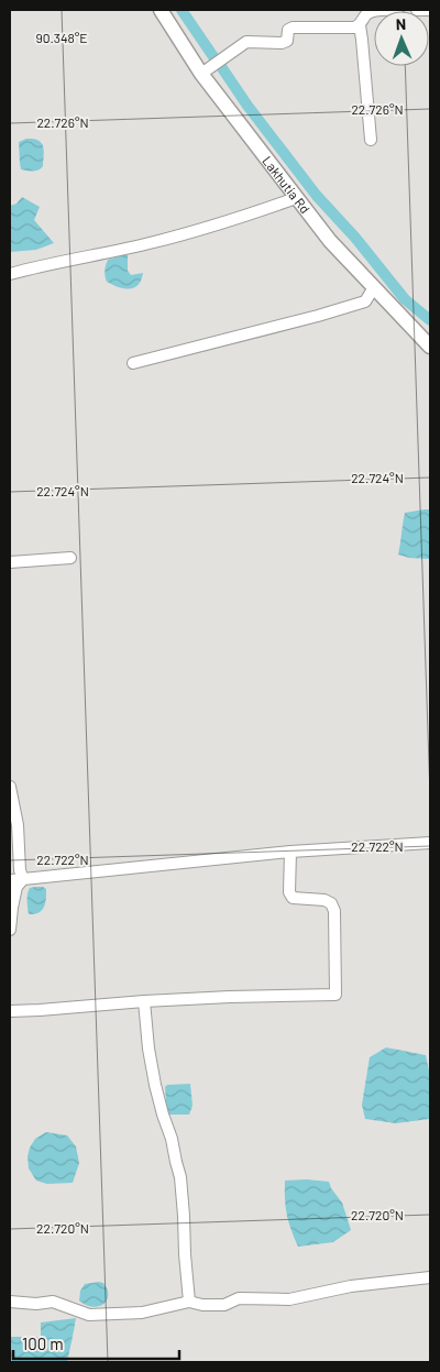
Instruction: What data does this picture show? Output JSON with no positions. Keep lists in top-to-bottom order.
{
  "streets": {
    "street": ["Lakhutia Rd"]
  },
  "scale_bar": "100 m",
  "north": "top",
  "coordinates": [
    "90.348°E",
    "22.726°N",
    "22.724°N",
    "22.722°N",
    "22.720°N"
  ]
}
